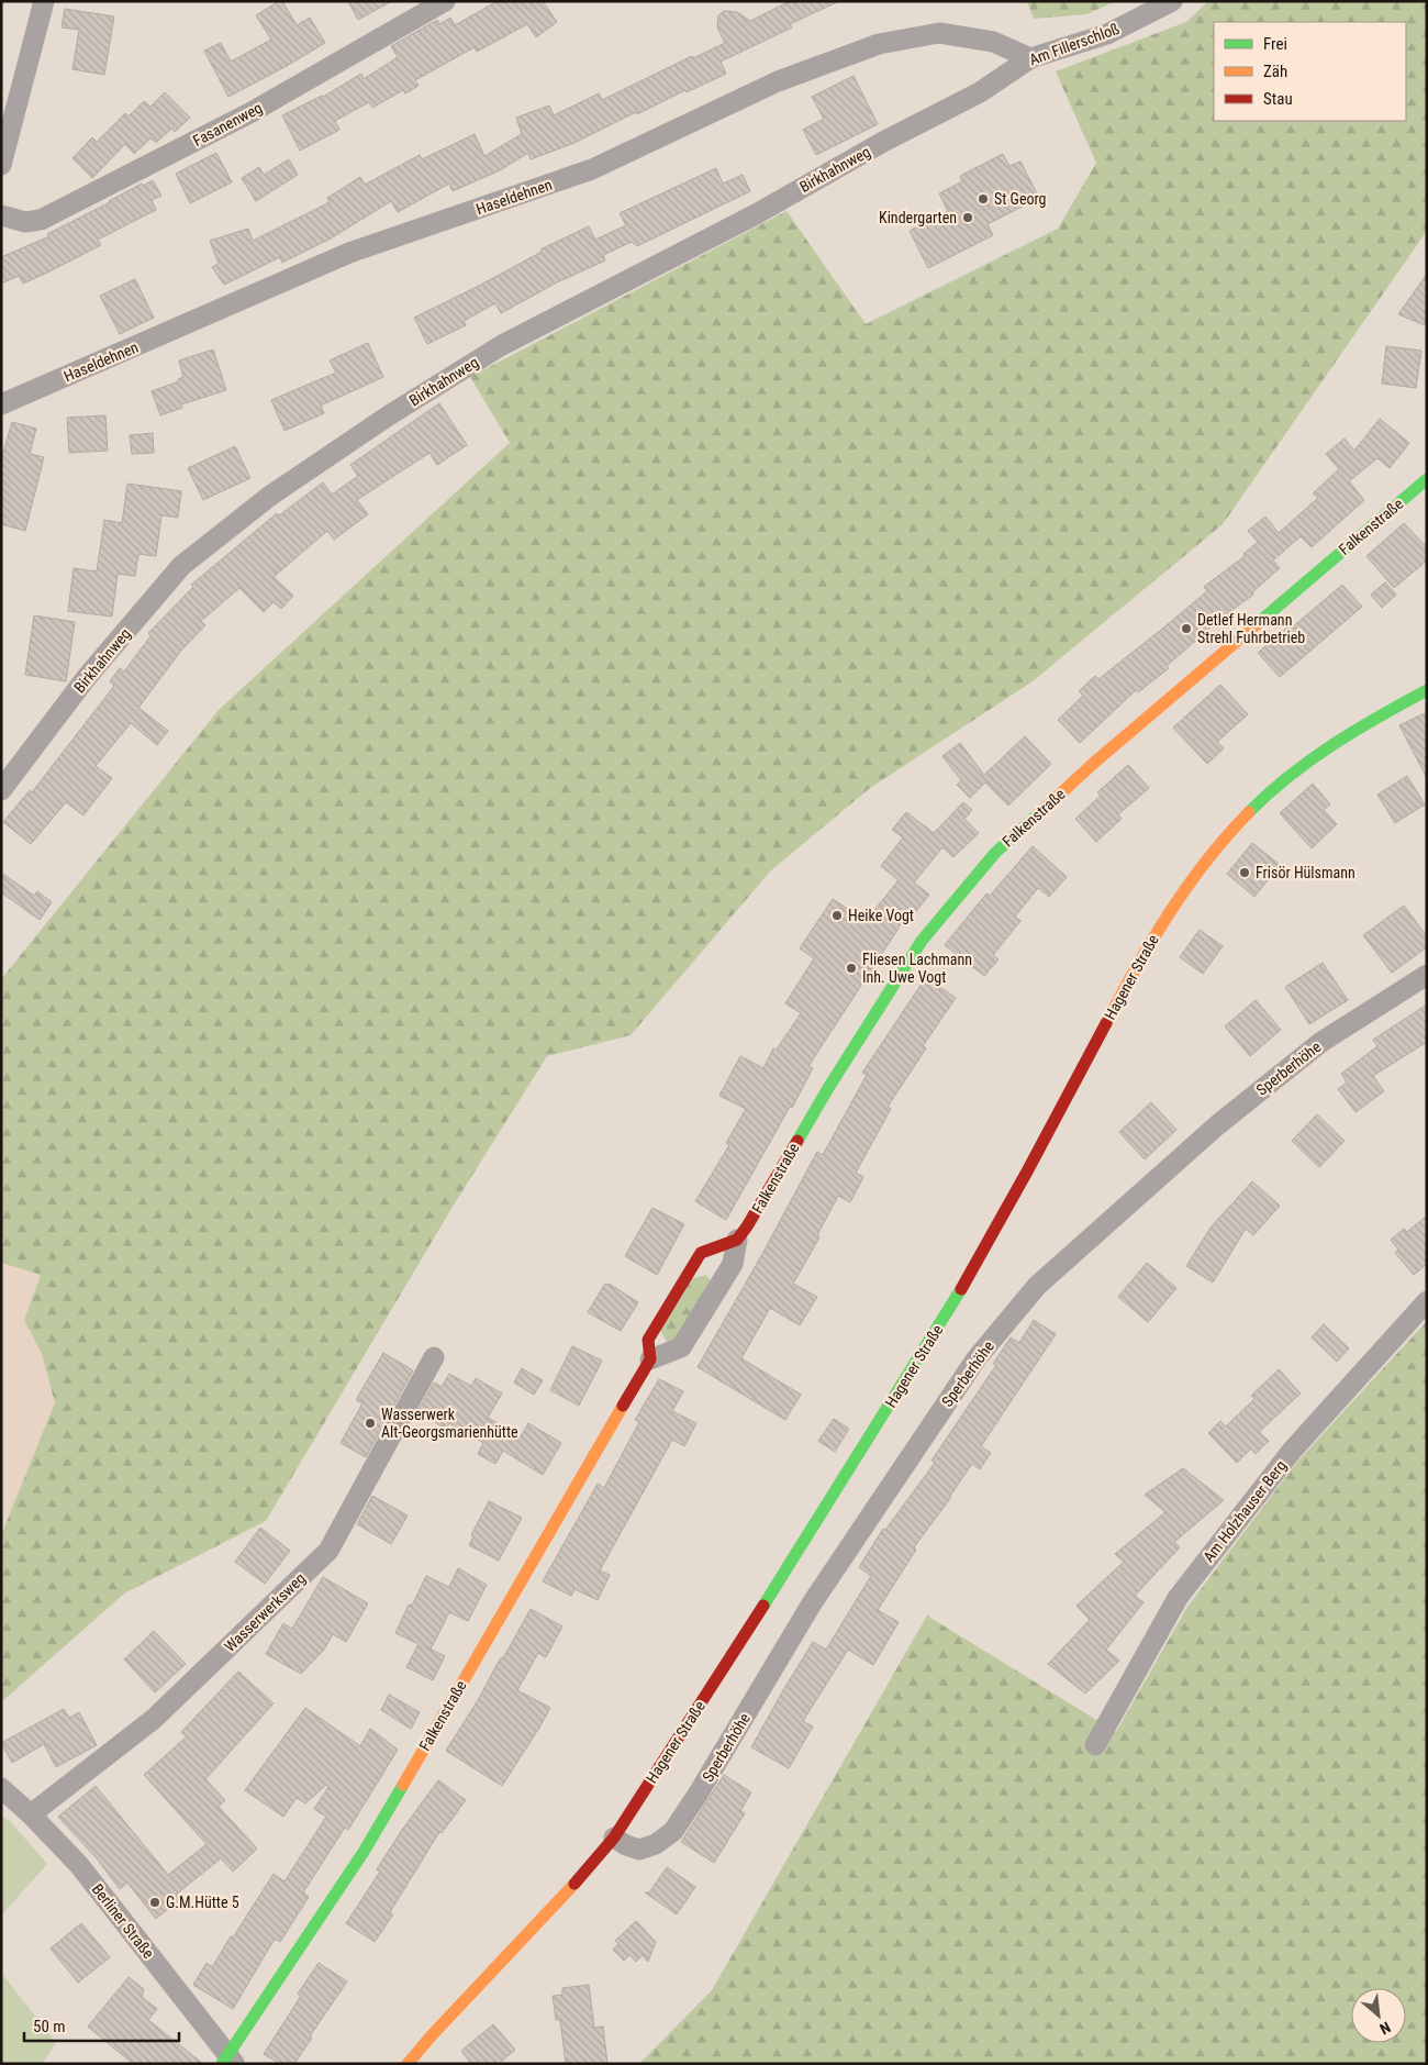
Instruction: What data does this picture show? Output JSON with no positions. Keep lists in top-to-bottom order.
{
  "streets": {
    "street": [
      "Am Fillerschloß",
      "Fasanenweg",
      "Birkhahnweg",
      "Haseldehnen",
      "Falkenstraße",
      "Hagener Straße",
      "Sperberhöhe",
      "Am Holzhauser Berg",
      "Wasserwerksweg",
      "Berliner Straße"
    ]
  },
  "crossings": [
    ["Am Fillerschloß", "Birkhahnweg"],
    ["Am Fillerschloß", "Haseldehnen"],
    ["Falkenstraße", "Berliner Straße"],
    ["Hagener Straße", "Sperberhöhe"],
    ["Wasserwerksweg", "Berliner Straße"]
  ],
  "places": [
    "St Georg",
    "Kindergarten",
    "Detlef Hermann Strehl Fuhrbetrieb",
    "Frisör Hülsmann",
    "Heike Vogt",
    "Fliesen Lachmann Inh. Uwe Vogt",
    "Wasserwerk Alt-Georgsmarienhütte",
    "G.M.Hütte 5"
  ],
  "legend": ["Frei", "Zäh", "Stau"],
  "scale_bar": "50 m",
  "north": "bottom right"
}
